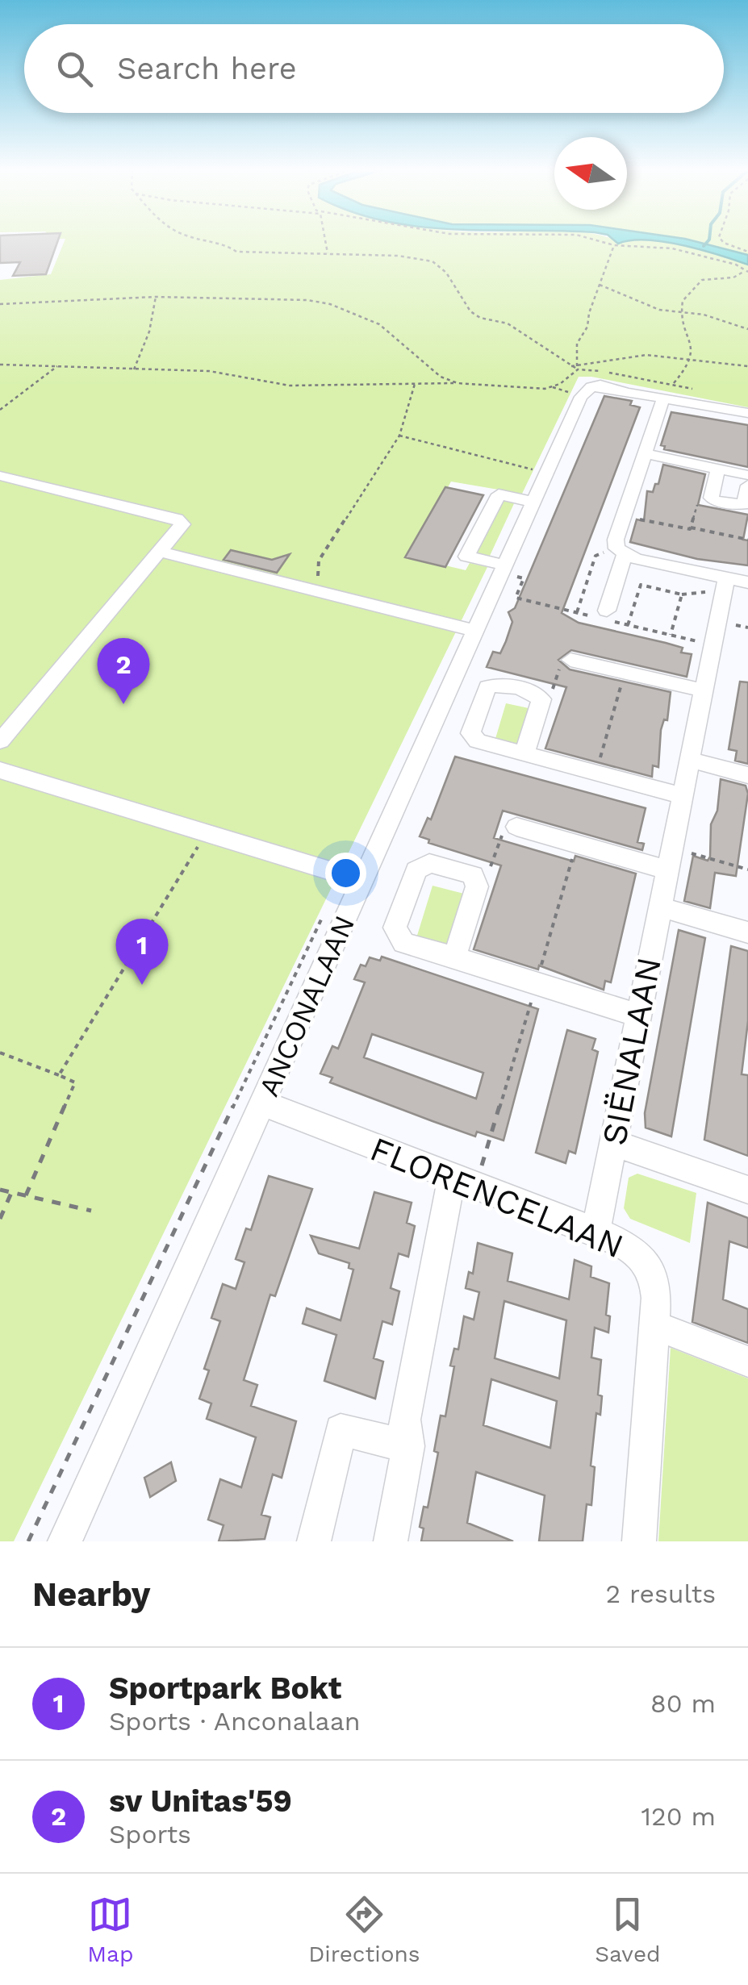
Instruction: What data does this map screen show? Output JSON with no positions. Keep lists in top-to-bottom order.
{
  "streets": {
    "street": ["ANCONALAAN", "SIËNALAAN", "FLORENCELAAN"]
  },
  "crossings": [
    ["ANCONALAAN", "FLORENCELAAN"],
    ["SIËNALAAN", "FLORENCELAAN"]
  ],
  "north": "left",
  "page": {
    "search": "Search here",
    "pins": ["2", "1"],
    "heading": ["Nearby", "2 results"],
    "list": [
      {
        "mark": "1",
        "name": "Sportpark Bokt",
        "note": "Sports · Anconalaan",
        "value": "80 m"
      },
      {
        "mark": "2",
        "name": "sv Unitas'59",
        "note": "Sports",
        "value": "120 m"
      }
    ],
    "nav": ["Map", "Directions", "Saved"]
  }
}
